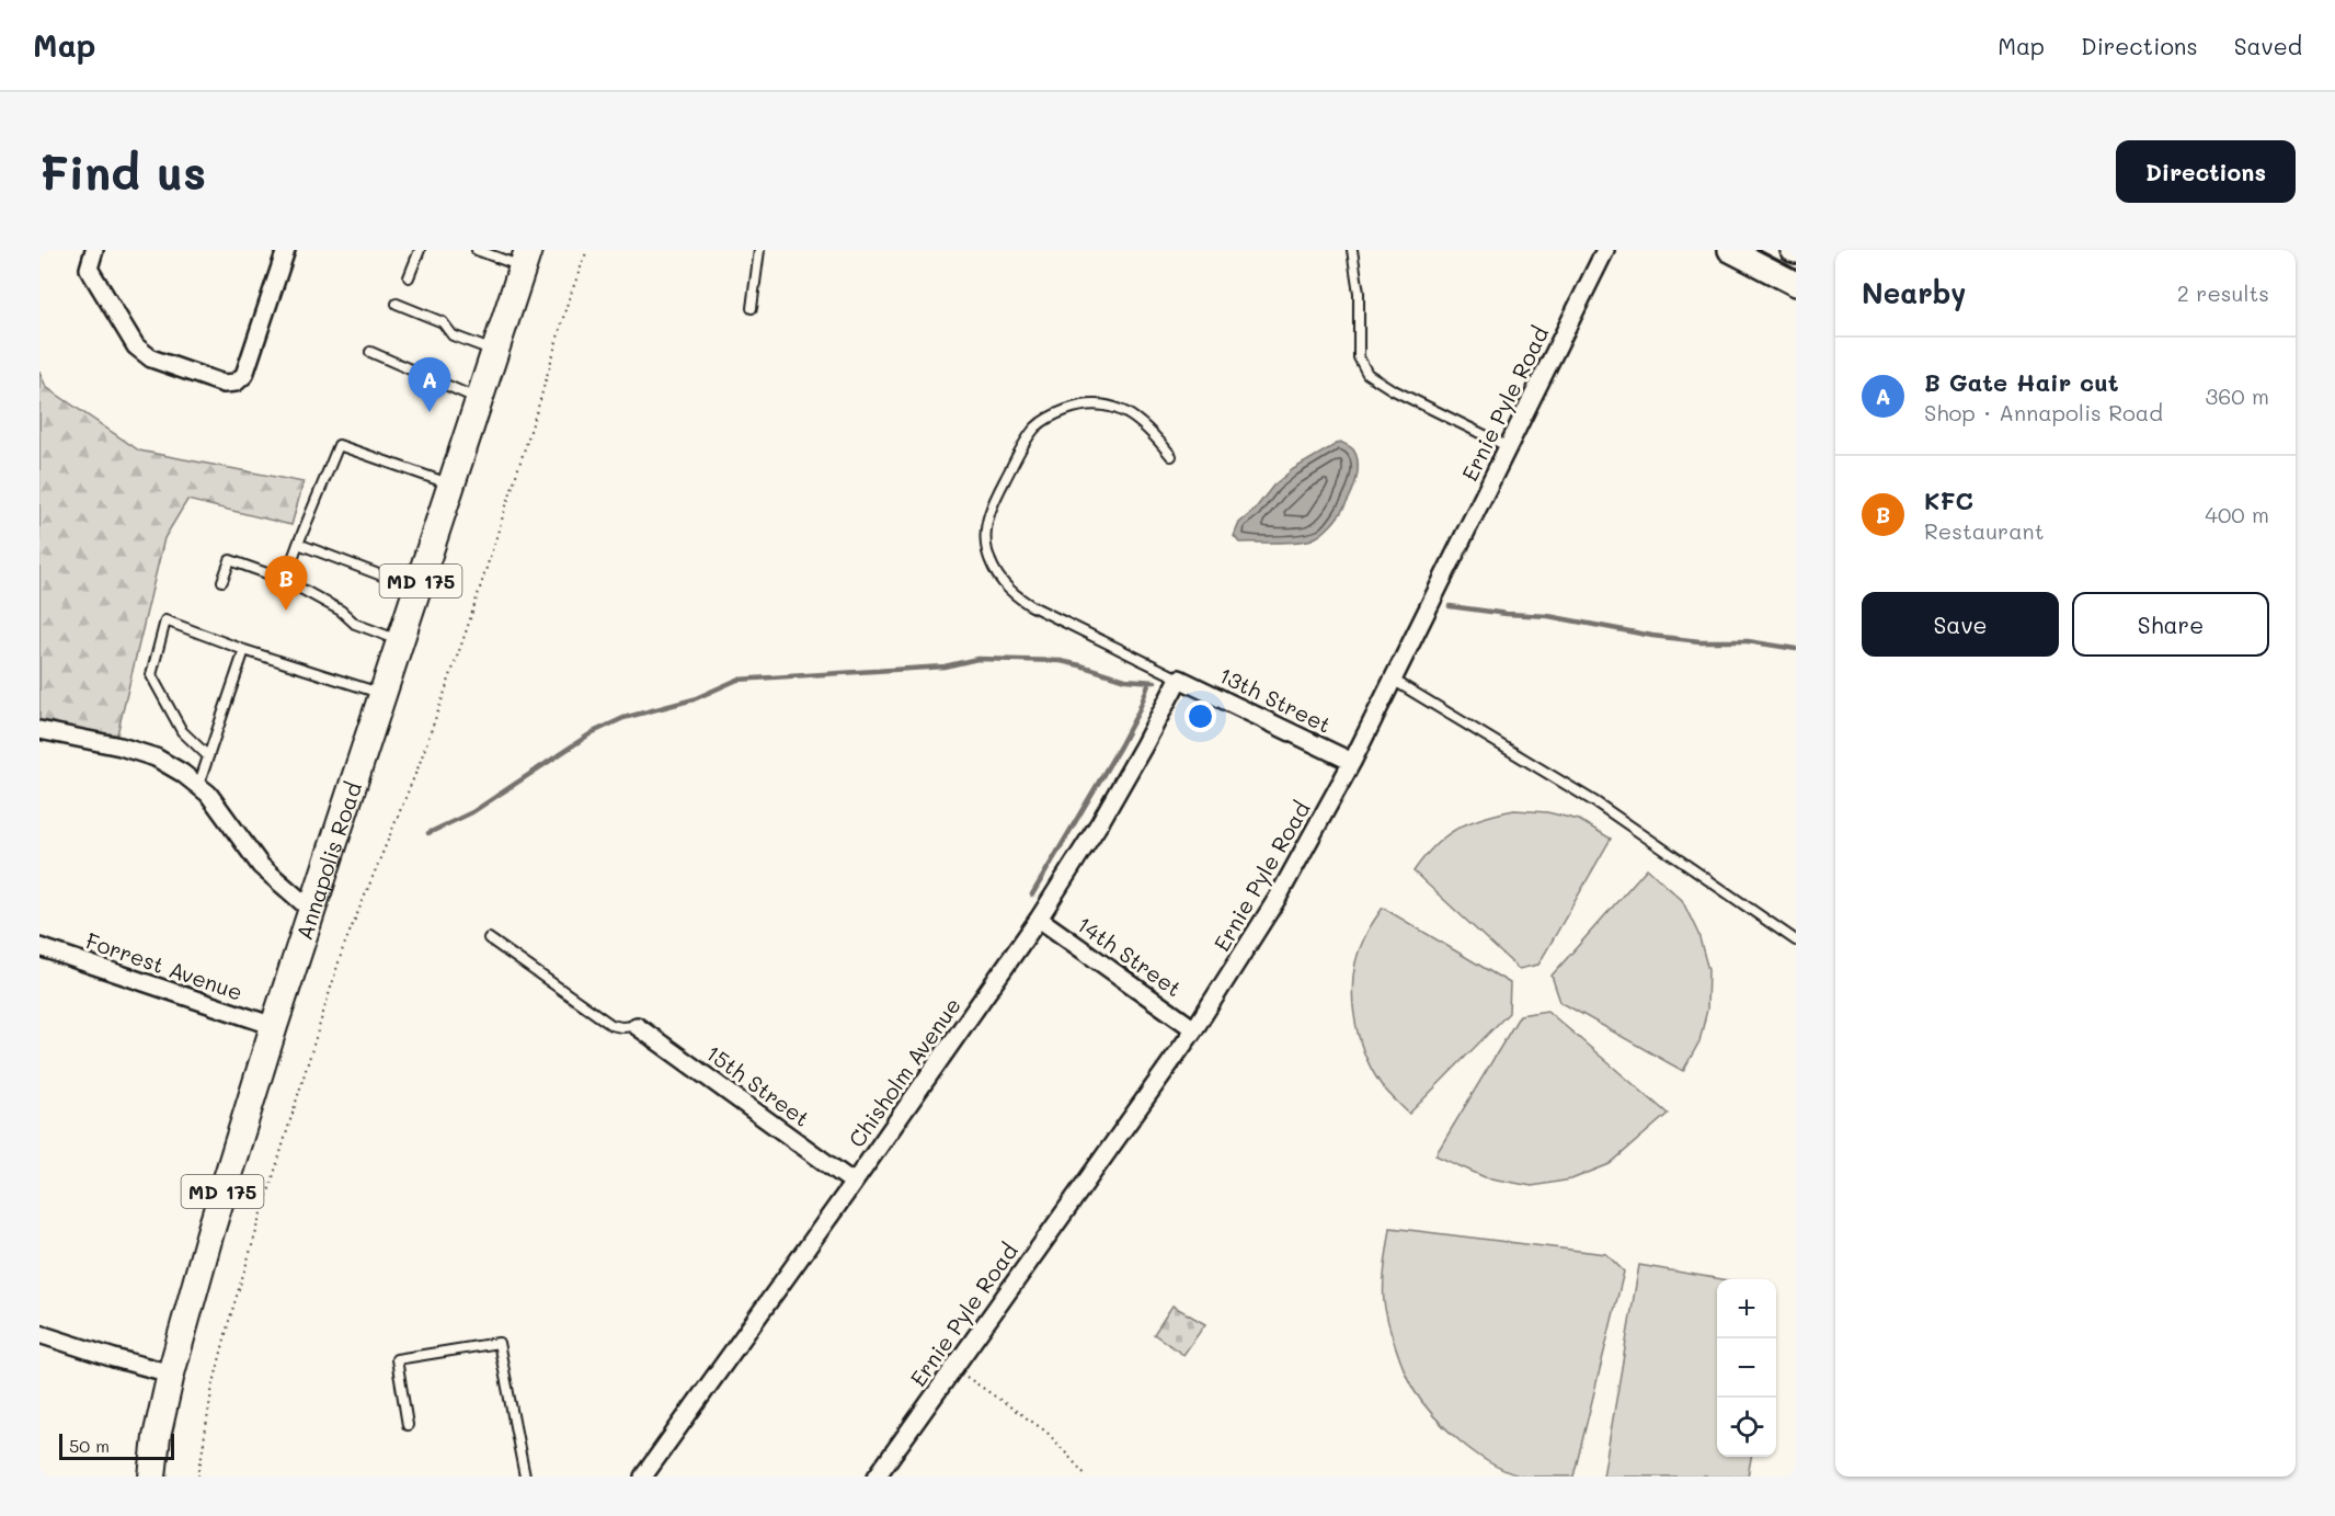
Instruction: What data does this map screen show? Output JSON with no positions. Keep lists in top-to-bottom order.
{
  "streets": {
    "main road": ["MD 175", "Annapolis Road"],
    "street": [
      "Ernie Pyle Road",
      "13th Street",
      "14th Street",
      "Forrest Avenue",
      "Chisholm Avenue",
      "15th Street"
    ]
  },
  "crossings": [
    ["Ernie Pyle Road", "13th Street"],
    ["Ernie Pyle Road", "14th Street"],
    ["13th Street", "Chisholm Avenue"],
    ["Annapolis Road", "Forrest Avenue"],
    ["14th Street", "Chisholm Avenue"],
    ["Chisholm Avenue", "15th Street"]
  ],
  "scale_bar": "50 m",
  "page": {
    "header": "Map",
    "nav": ["Map", "Directions", "Saved"],
    "buttons": [
      "Directions",
      ["Save", "Share"]
    ],
    "title": "Find us",
    "heading": ["Nearby", "2 results"],
    "list": [
      {
        "mark": "A",
        "name": "B Gate Hair cut",
        "note": "Shop · Annapolis Road",
        "value": "360 m"
      },
      {
        "mark": "B",
        "name": "KFC",
        "note": "Restaurant",
        "value": "400 m"
      }
    ],
    "pins": ["A", "B"],
    "map_buttons": ["+", "−"],
    "scale": "50 m"
  }
}
